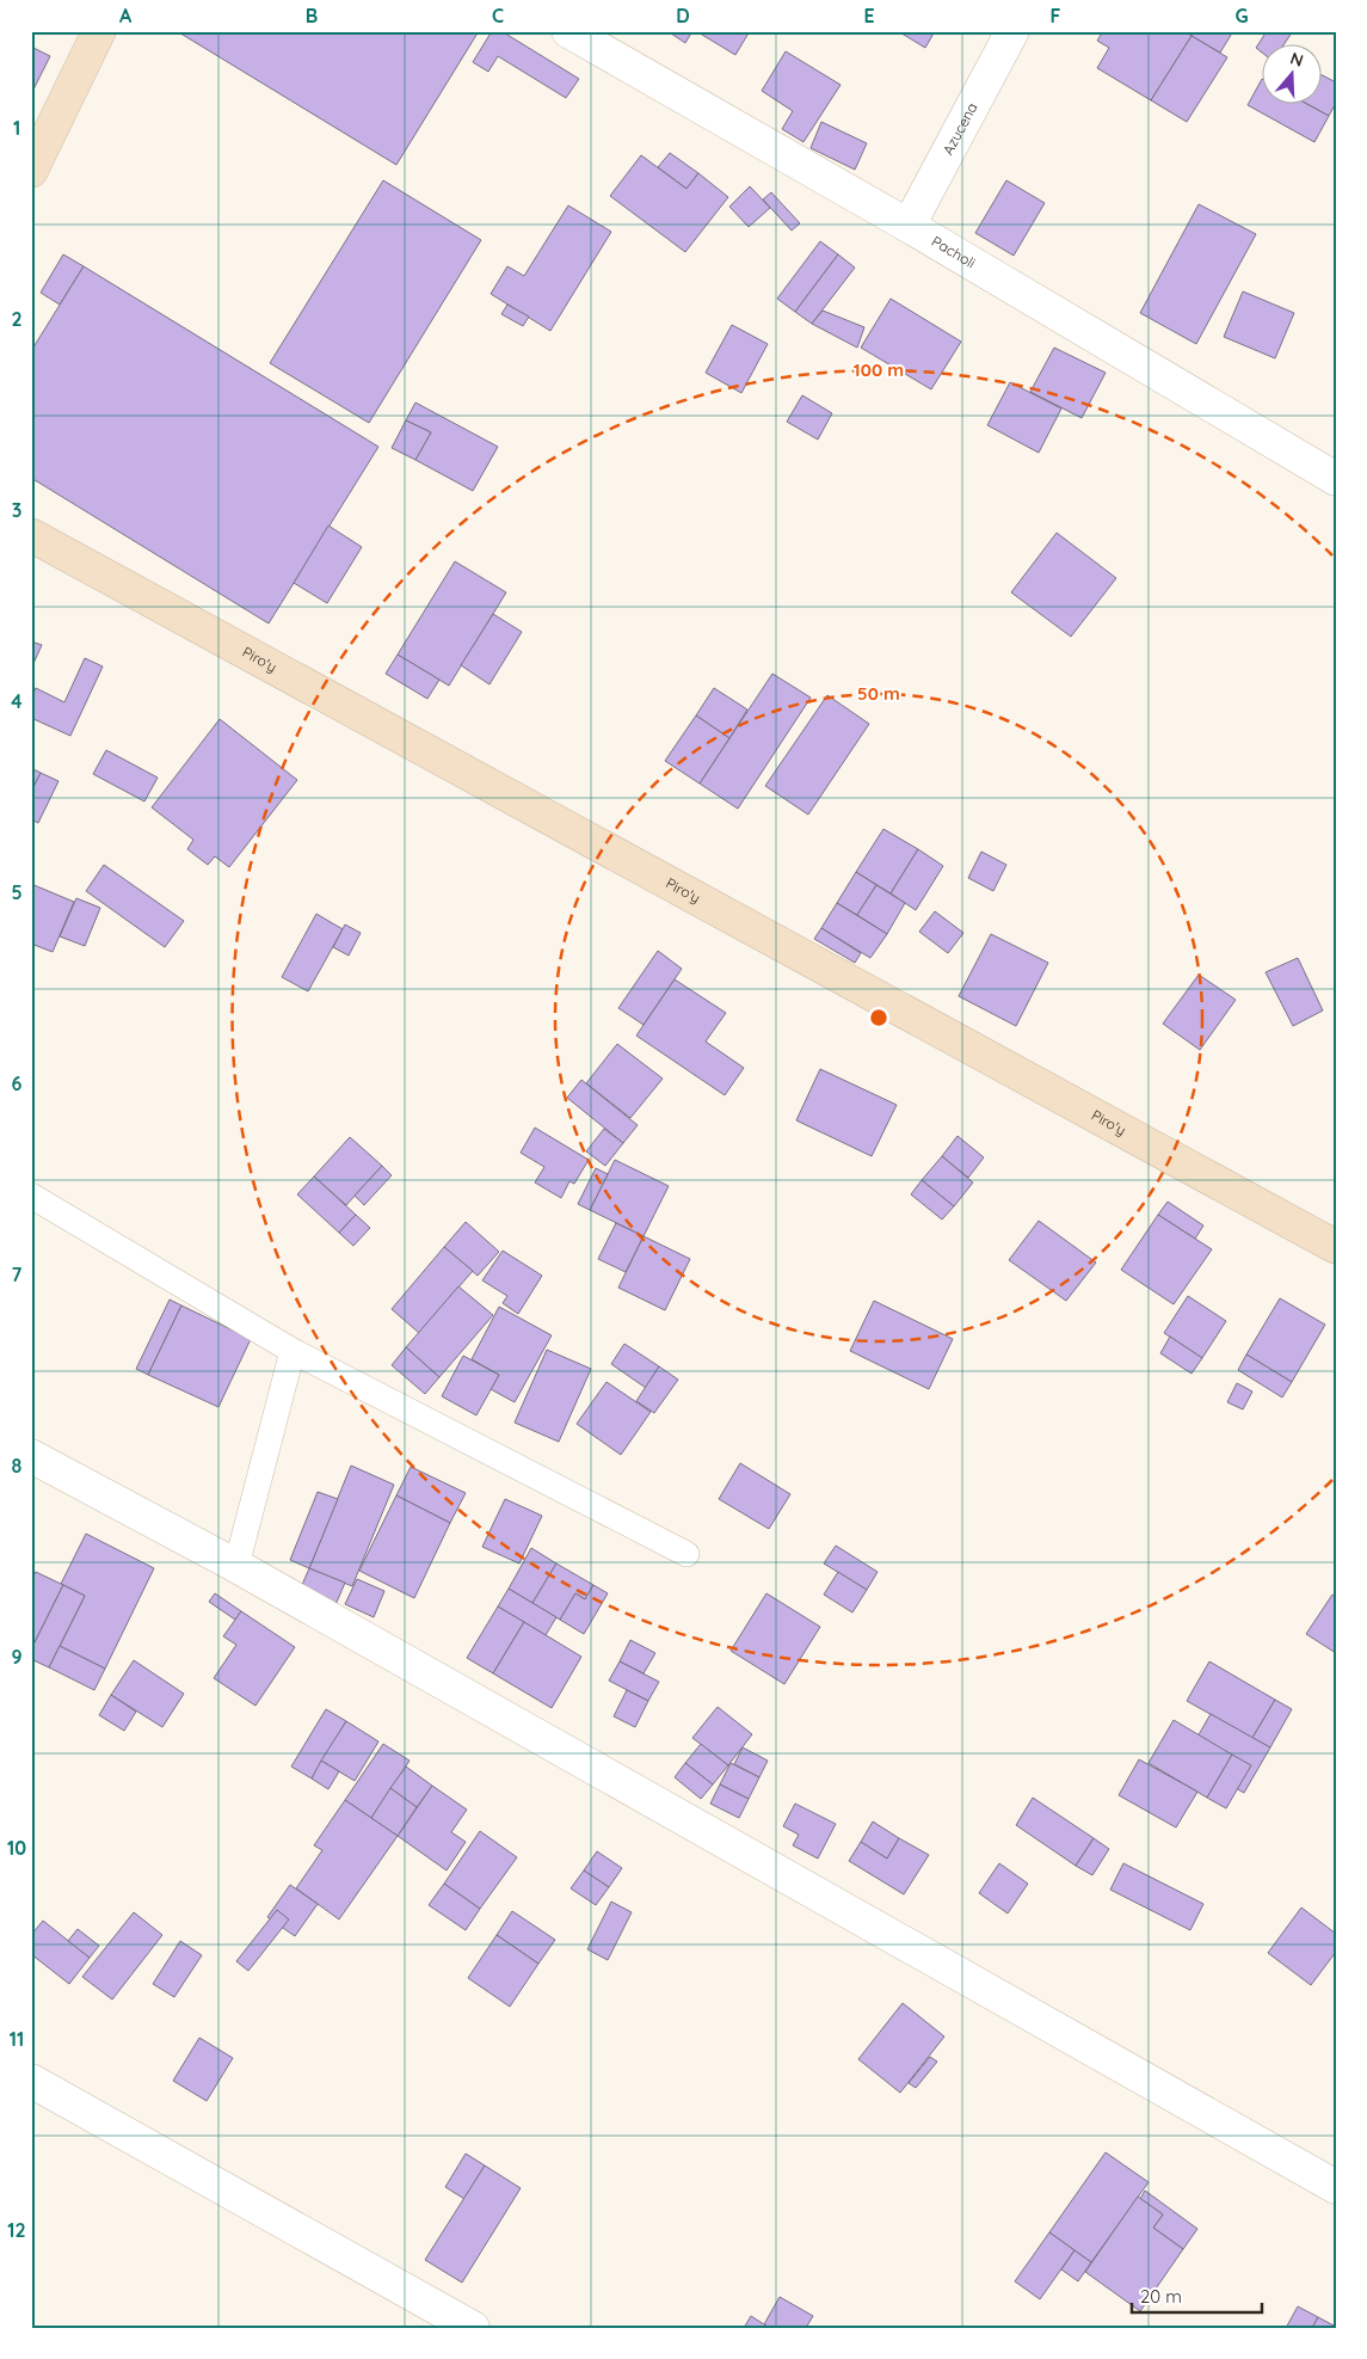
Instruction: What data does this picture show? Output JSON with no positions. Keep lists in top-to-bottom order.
{
  "streets": {
    "main road": ["Piro'y"],
    "street": ["Azucena", "Pacholi"]
  },
  "crossings": [
    ["Azucena", "Pacholi"]
  ],
  "scale_bar": "20 m",
  "north": "top",
  "grid": {
    "columns": [
      "A",
      "B",
      "C",
      "D",
      "E",
      "F",
      "G"
    ],
    "rows": [
      "1",
      "2",
      "3",
      "4",
      "5",
      "6",
      "7",
      "8",
      "9",
      "10",
      "11",
      "12"
    ]
  },
  "rings": ["100 m", "50 m"]
}
